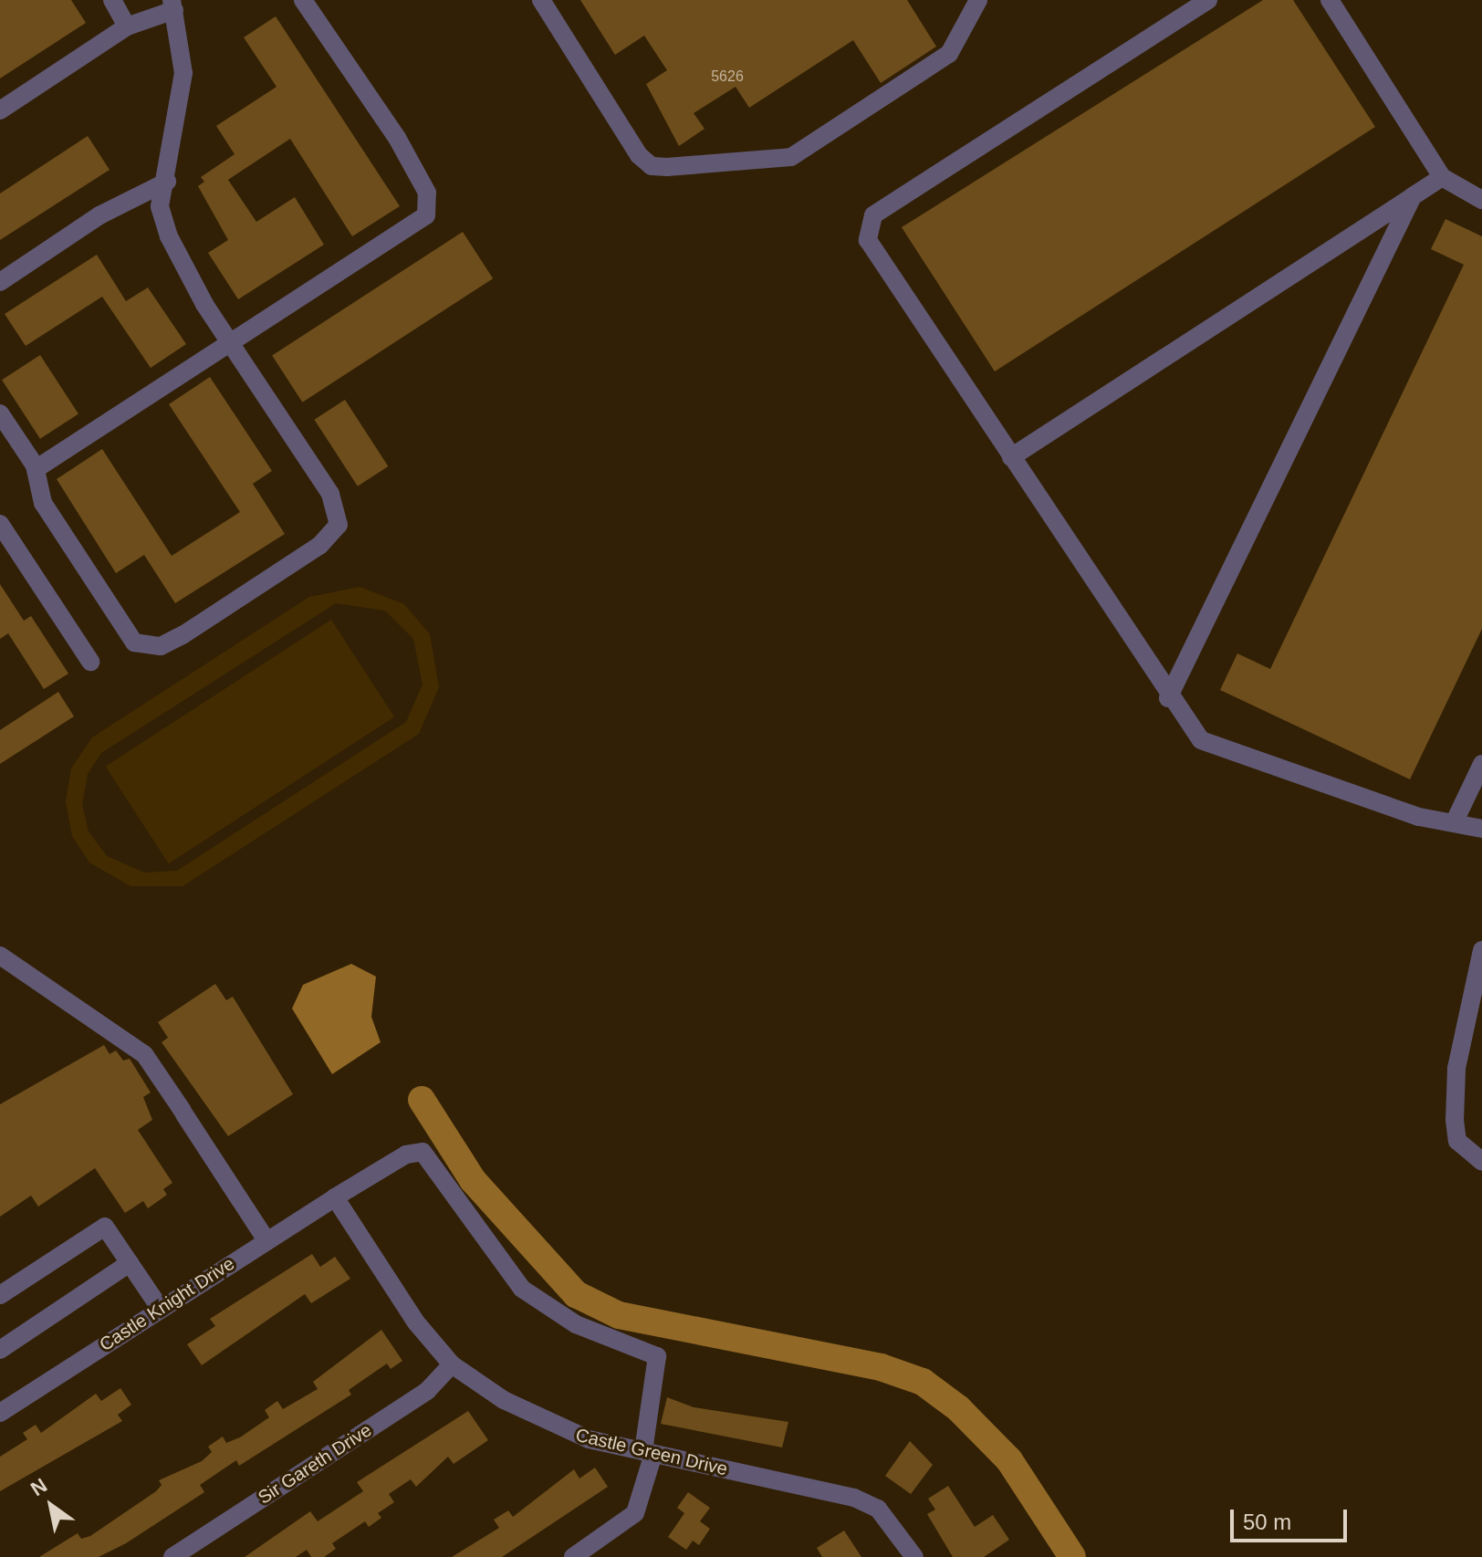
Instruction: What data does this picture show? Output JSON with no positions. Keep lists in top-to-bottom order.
{
  "streets": {
    "street": ["Castle Knight Drive", "Castle Green Drive", "Sir Gareth Drive"]
  },
  "crossings": [
    ["Castle Knight Drive", "Castle Green Drive"],
    ["Castle Green Drive", "Sir Gareth Drive"]
  ],
  "house_numbers": ["5626"],
  "scale_bar": "50 m",
  "north": "top left"
}
